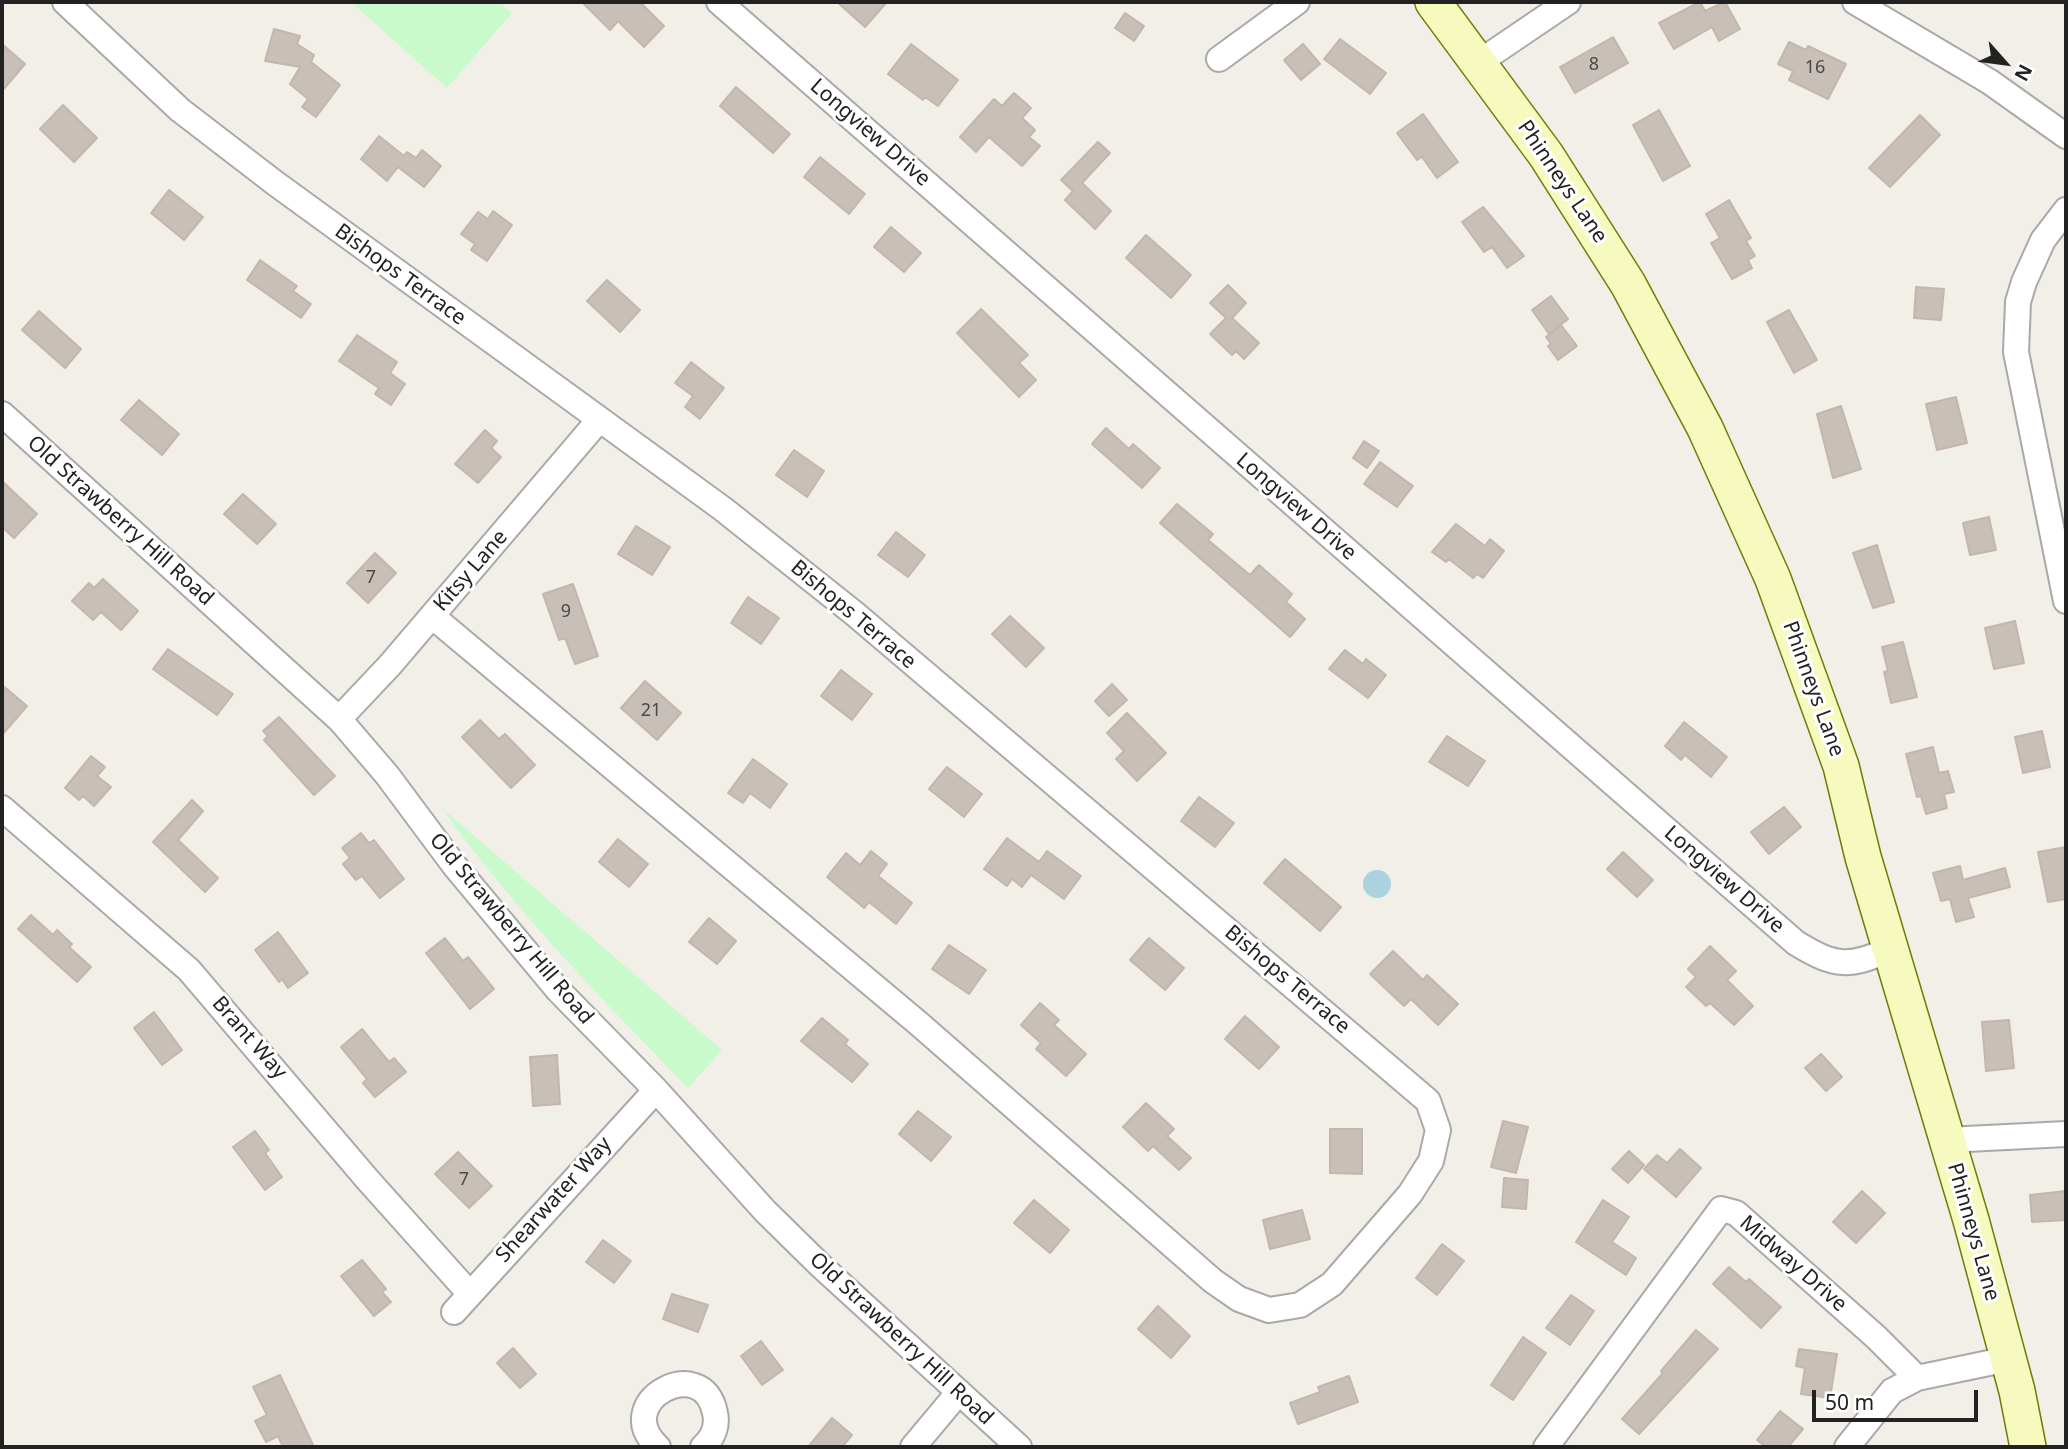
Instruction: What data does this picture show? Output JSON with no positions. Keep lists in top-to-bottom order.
{
  "streets": {
    "main road": ["Phinneys Lane"],
    "street": [
      "Longview Drive",
      "Bishops Terrace",
      "Old Strawberry Hill Road",
      "Kitsy Lane",
      "Brant Way",
      "Shearwater Way",
      "Midway Drive"
    ]
  },
  "crossings": [
    ["Longview Drive", "Phinneys Lane"],
    ["Bishops Terrace", "Kitsy Lane"],
    ["Old Strawberry Hill Road", "Kitsy Lane"],
    ["Old Strawberry Hill Road", "Shearwater Way"],
    ["Brant Way", "Shearwater Way"]
  ],
  "house_numbers": [
    "8",
    "16",
    "7",
    "9",
    "21",
    "7"
  ],
  "scale_bar": "50 m",
  "north": "bottom right"
}
